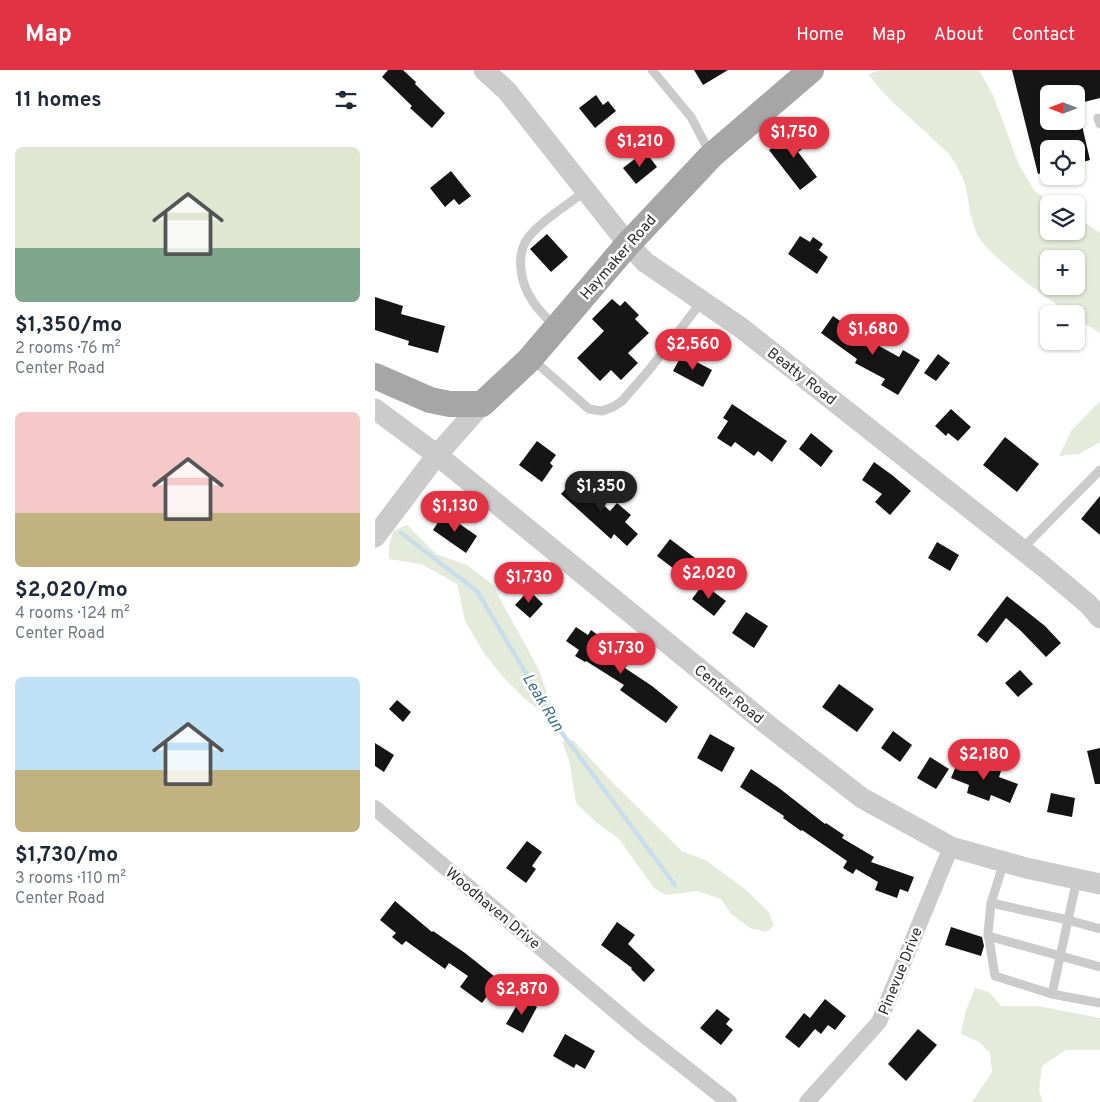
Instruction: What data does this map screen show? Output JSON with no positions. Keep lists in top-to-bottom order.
{
  "streets": {
    "main road": ["Haymaker Road"],
    "street": [
      "Beatty Road",
      "Center Road",
      "Woodhaven Drive",
      "Pinevue Drive"
    ]
  },
  "crossings": [
    ["Haymaker Road", "Beatty Road"],
    ["Haymaker Road", "Center Road"],
    ["Center Road", "Pinevue Drive"]
  ],
  "water": ["Leak Run"],
  "north": "left",
  "page": {
    "header": "Map",
    "nav": [
      "Home",
      "Map",
      "About",
      "Contact"
    ],
    "heading": "11 homes",
    "map_buttons": ["+", "−"],
    "price": [
      "$1,750",
      "$1,210",
      "$1,680",
      "$2,560",
      "$1,350",
      "$1,130",
      "$2,020",
      "$1,730",
      "$1,730",
      "$2,180",
      "$2,870"
    ],
    "list": [
      {
        "name": "$1,350/mo",
        "note": "2 rooms · 76 m² · Center Road"
      },
      {
        "name": "$2,020/mo",
        "note": "4 rooms · 124 m² · Center Road"
      },
      {
        "name": "$1,730/mo",
        "note": "3 rooms · 110 m² · Center Road"
      }
    ]
  }
}
